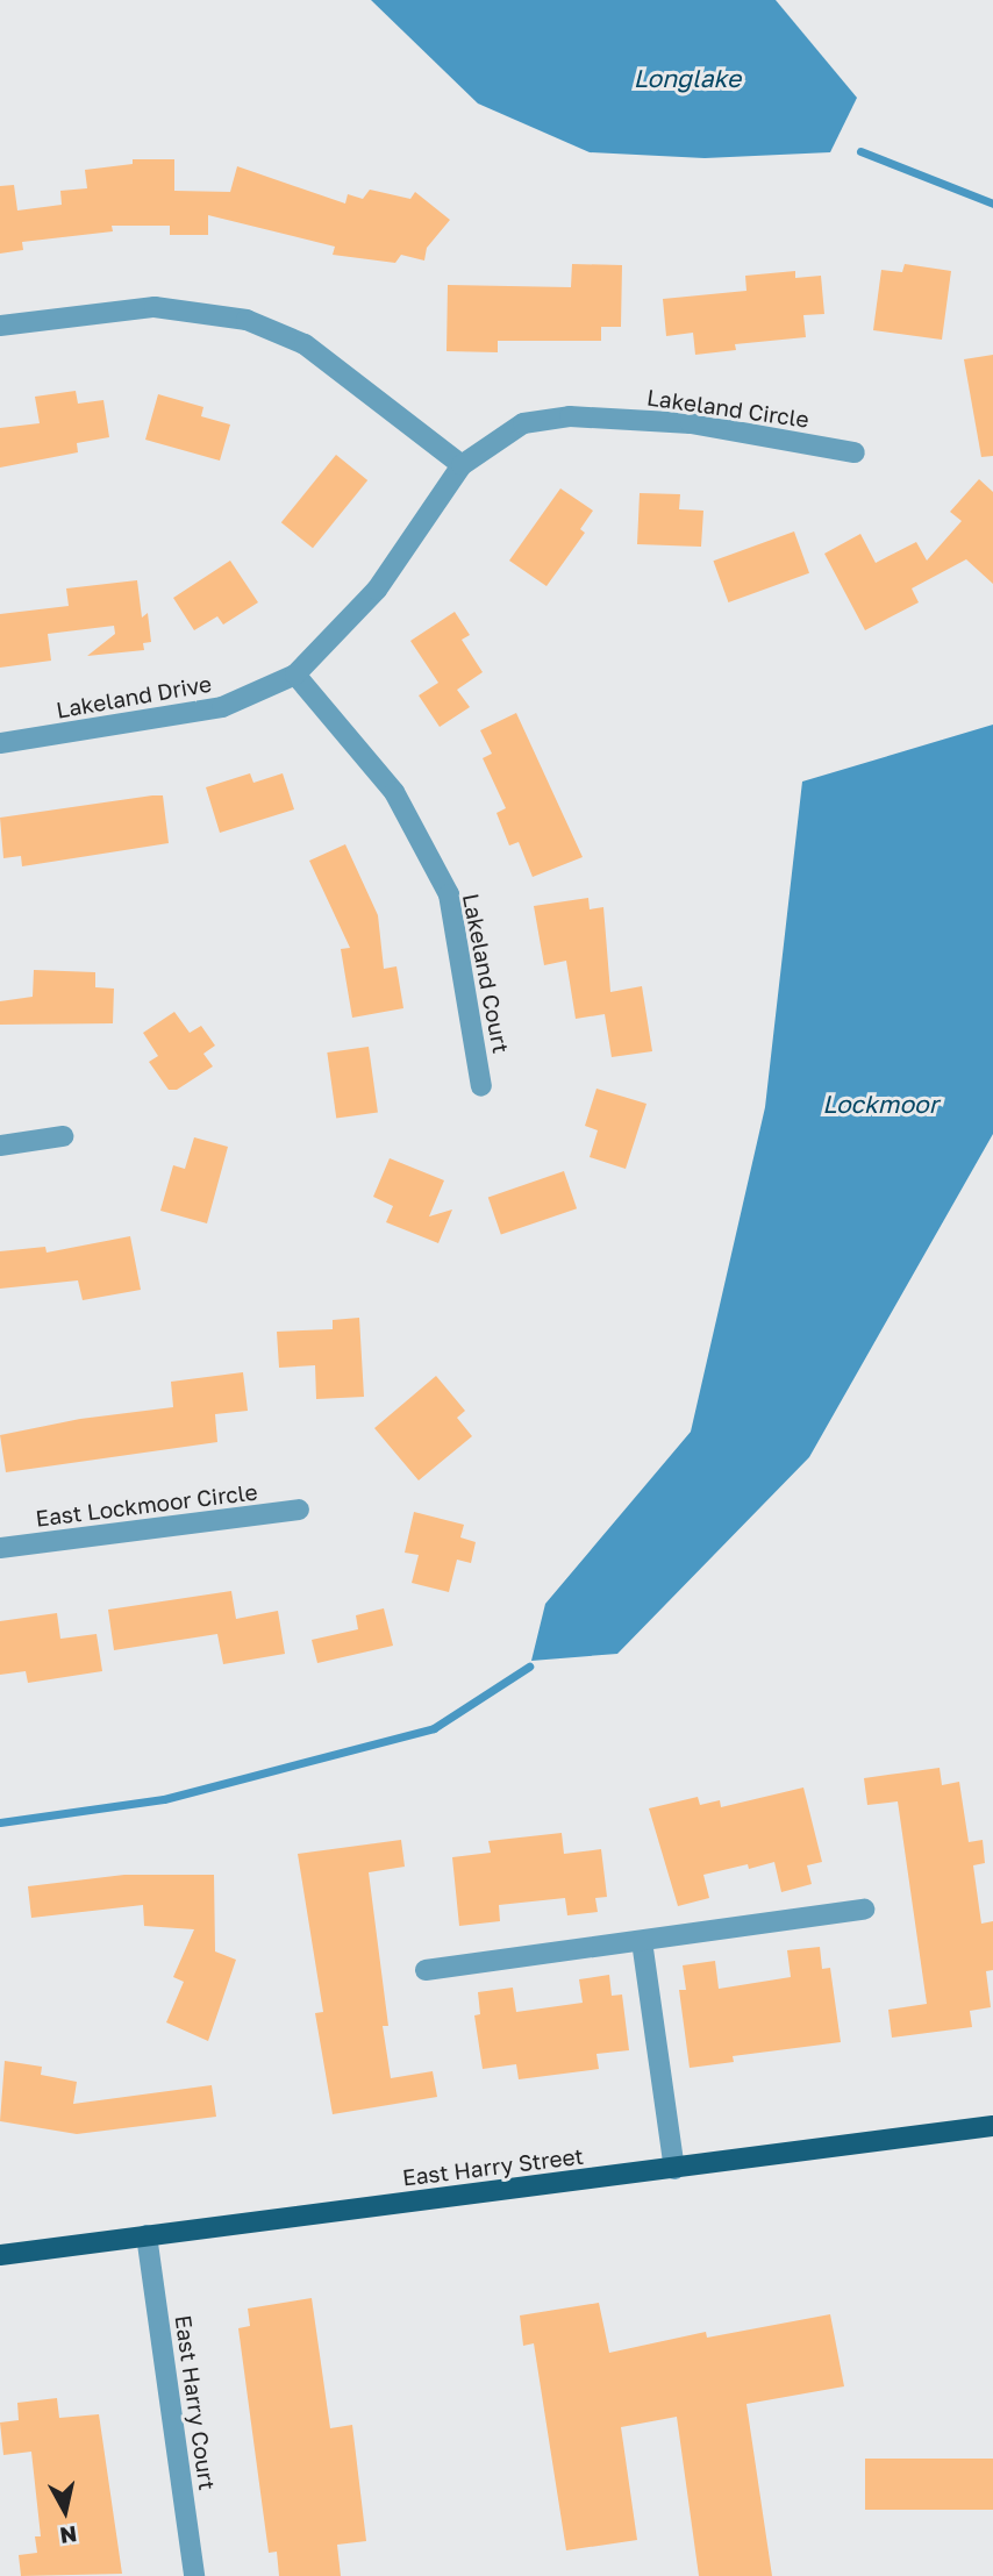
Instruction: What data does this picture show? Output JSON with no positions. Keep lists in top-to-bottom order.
{
  "streets": {
    "main road": ["East Harry Street"],
    "street": [
      "Lakeland Circle",
      "Lakeland Drive",
      "Lakeland Court",
      "East Lockmoor Circle",
      "East Harry Court"
    ]
  },
  "crossings": [
    ["Lakeland Circle", "Lakeland Drive"],
    ["Lakeland Drive", "Lakeland Court"],
    ["East Harry Street", "East Harry Court"]
  ],
  "water": ["Longlake", "Lockmoor"],
  "north": "bottom"
}
